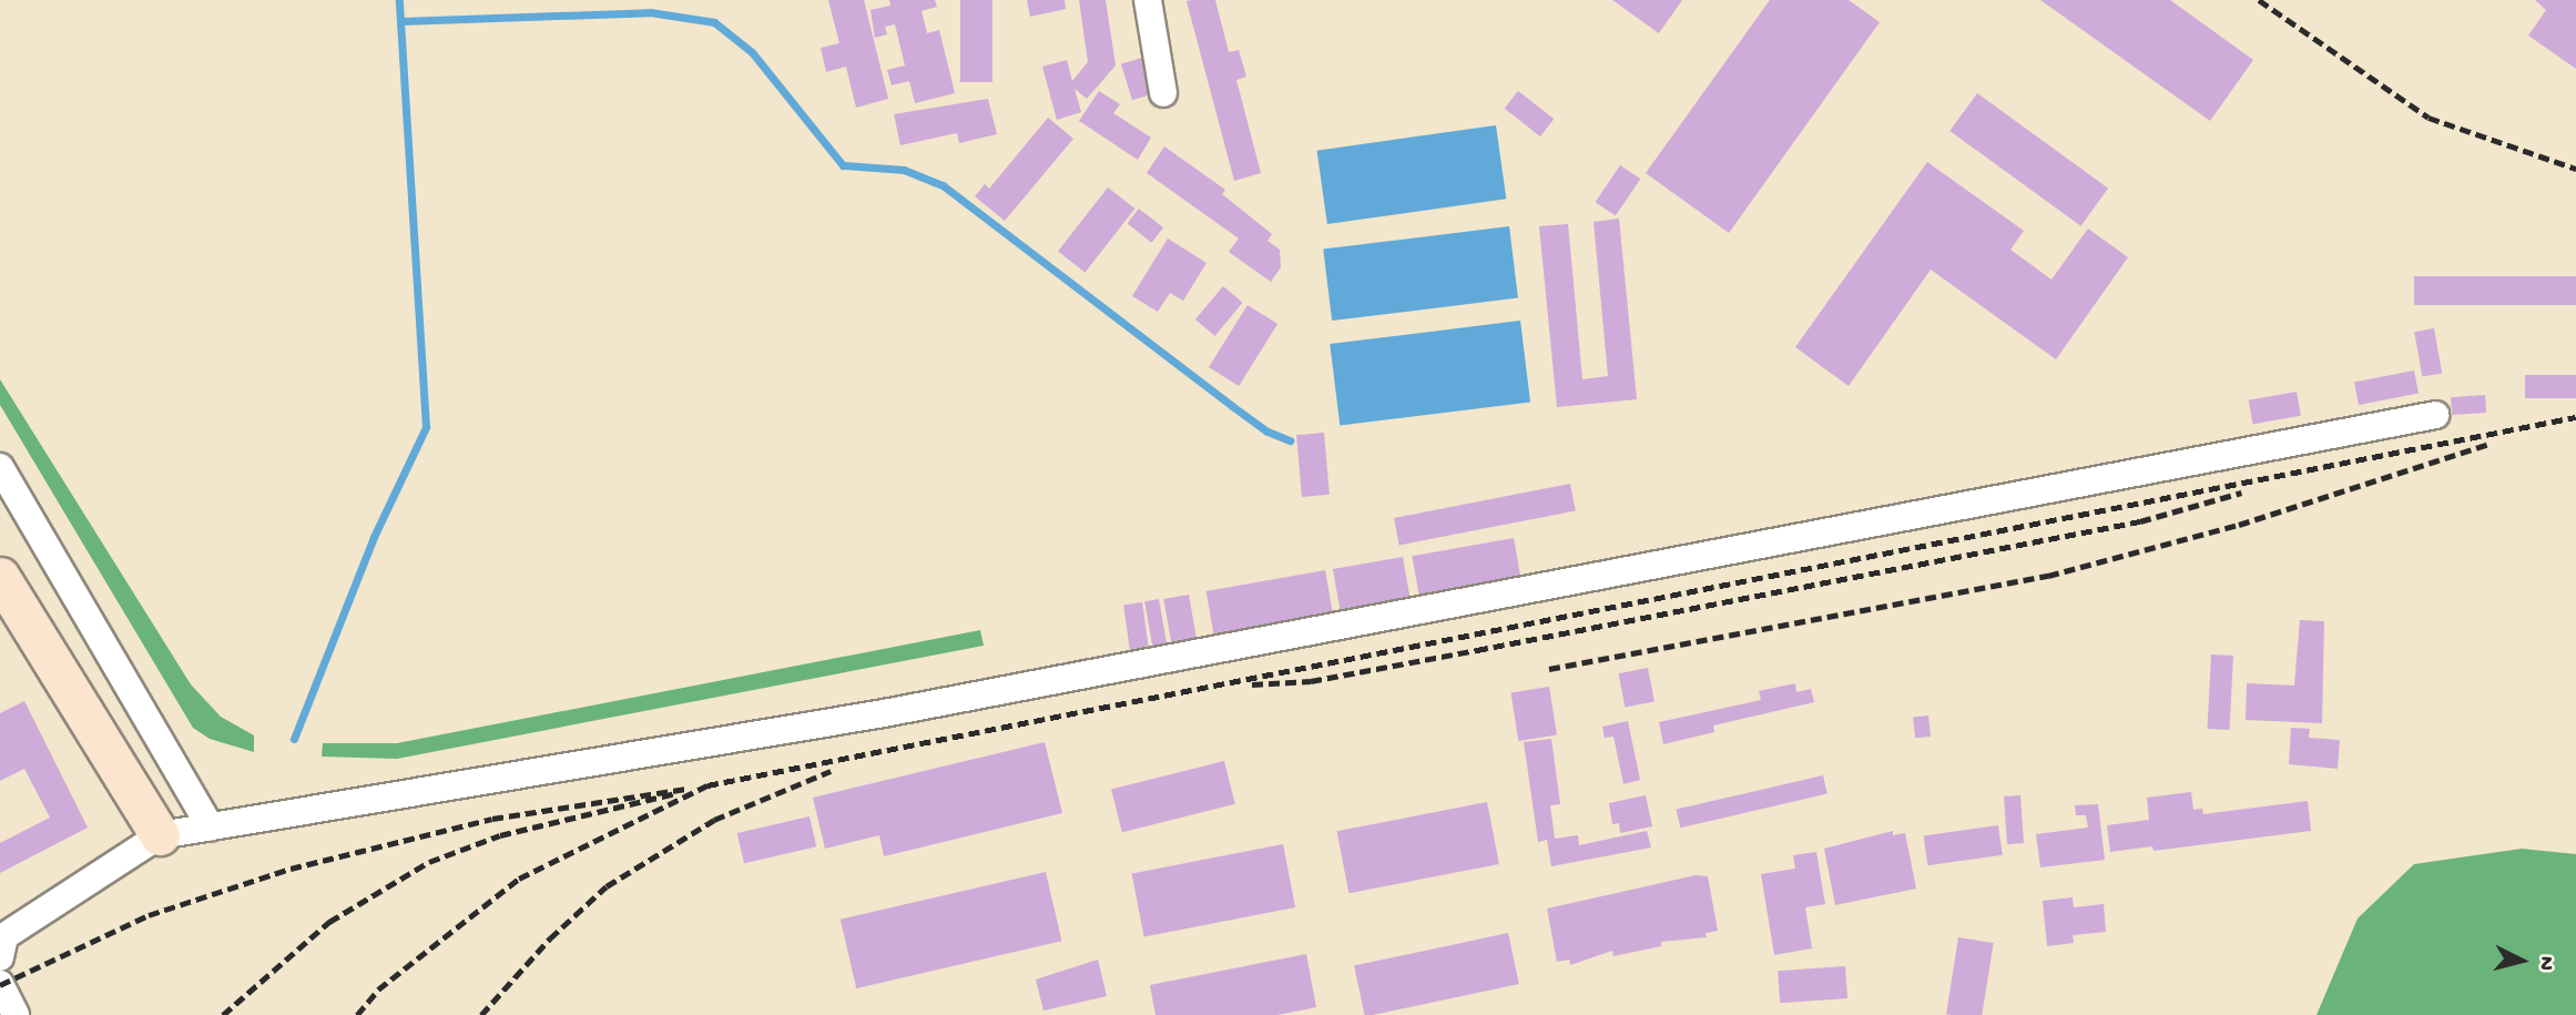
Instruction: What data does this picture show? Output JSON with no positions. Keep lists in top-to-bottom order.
{
  "north": "right"
}
